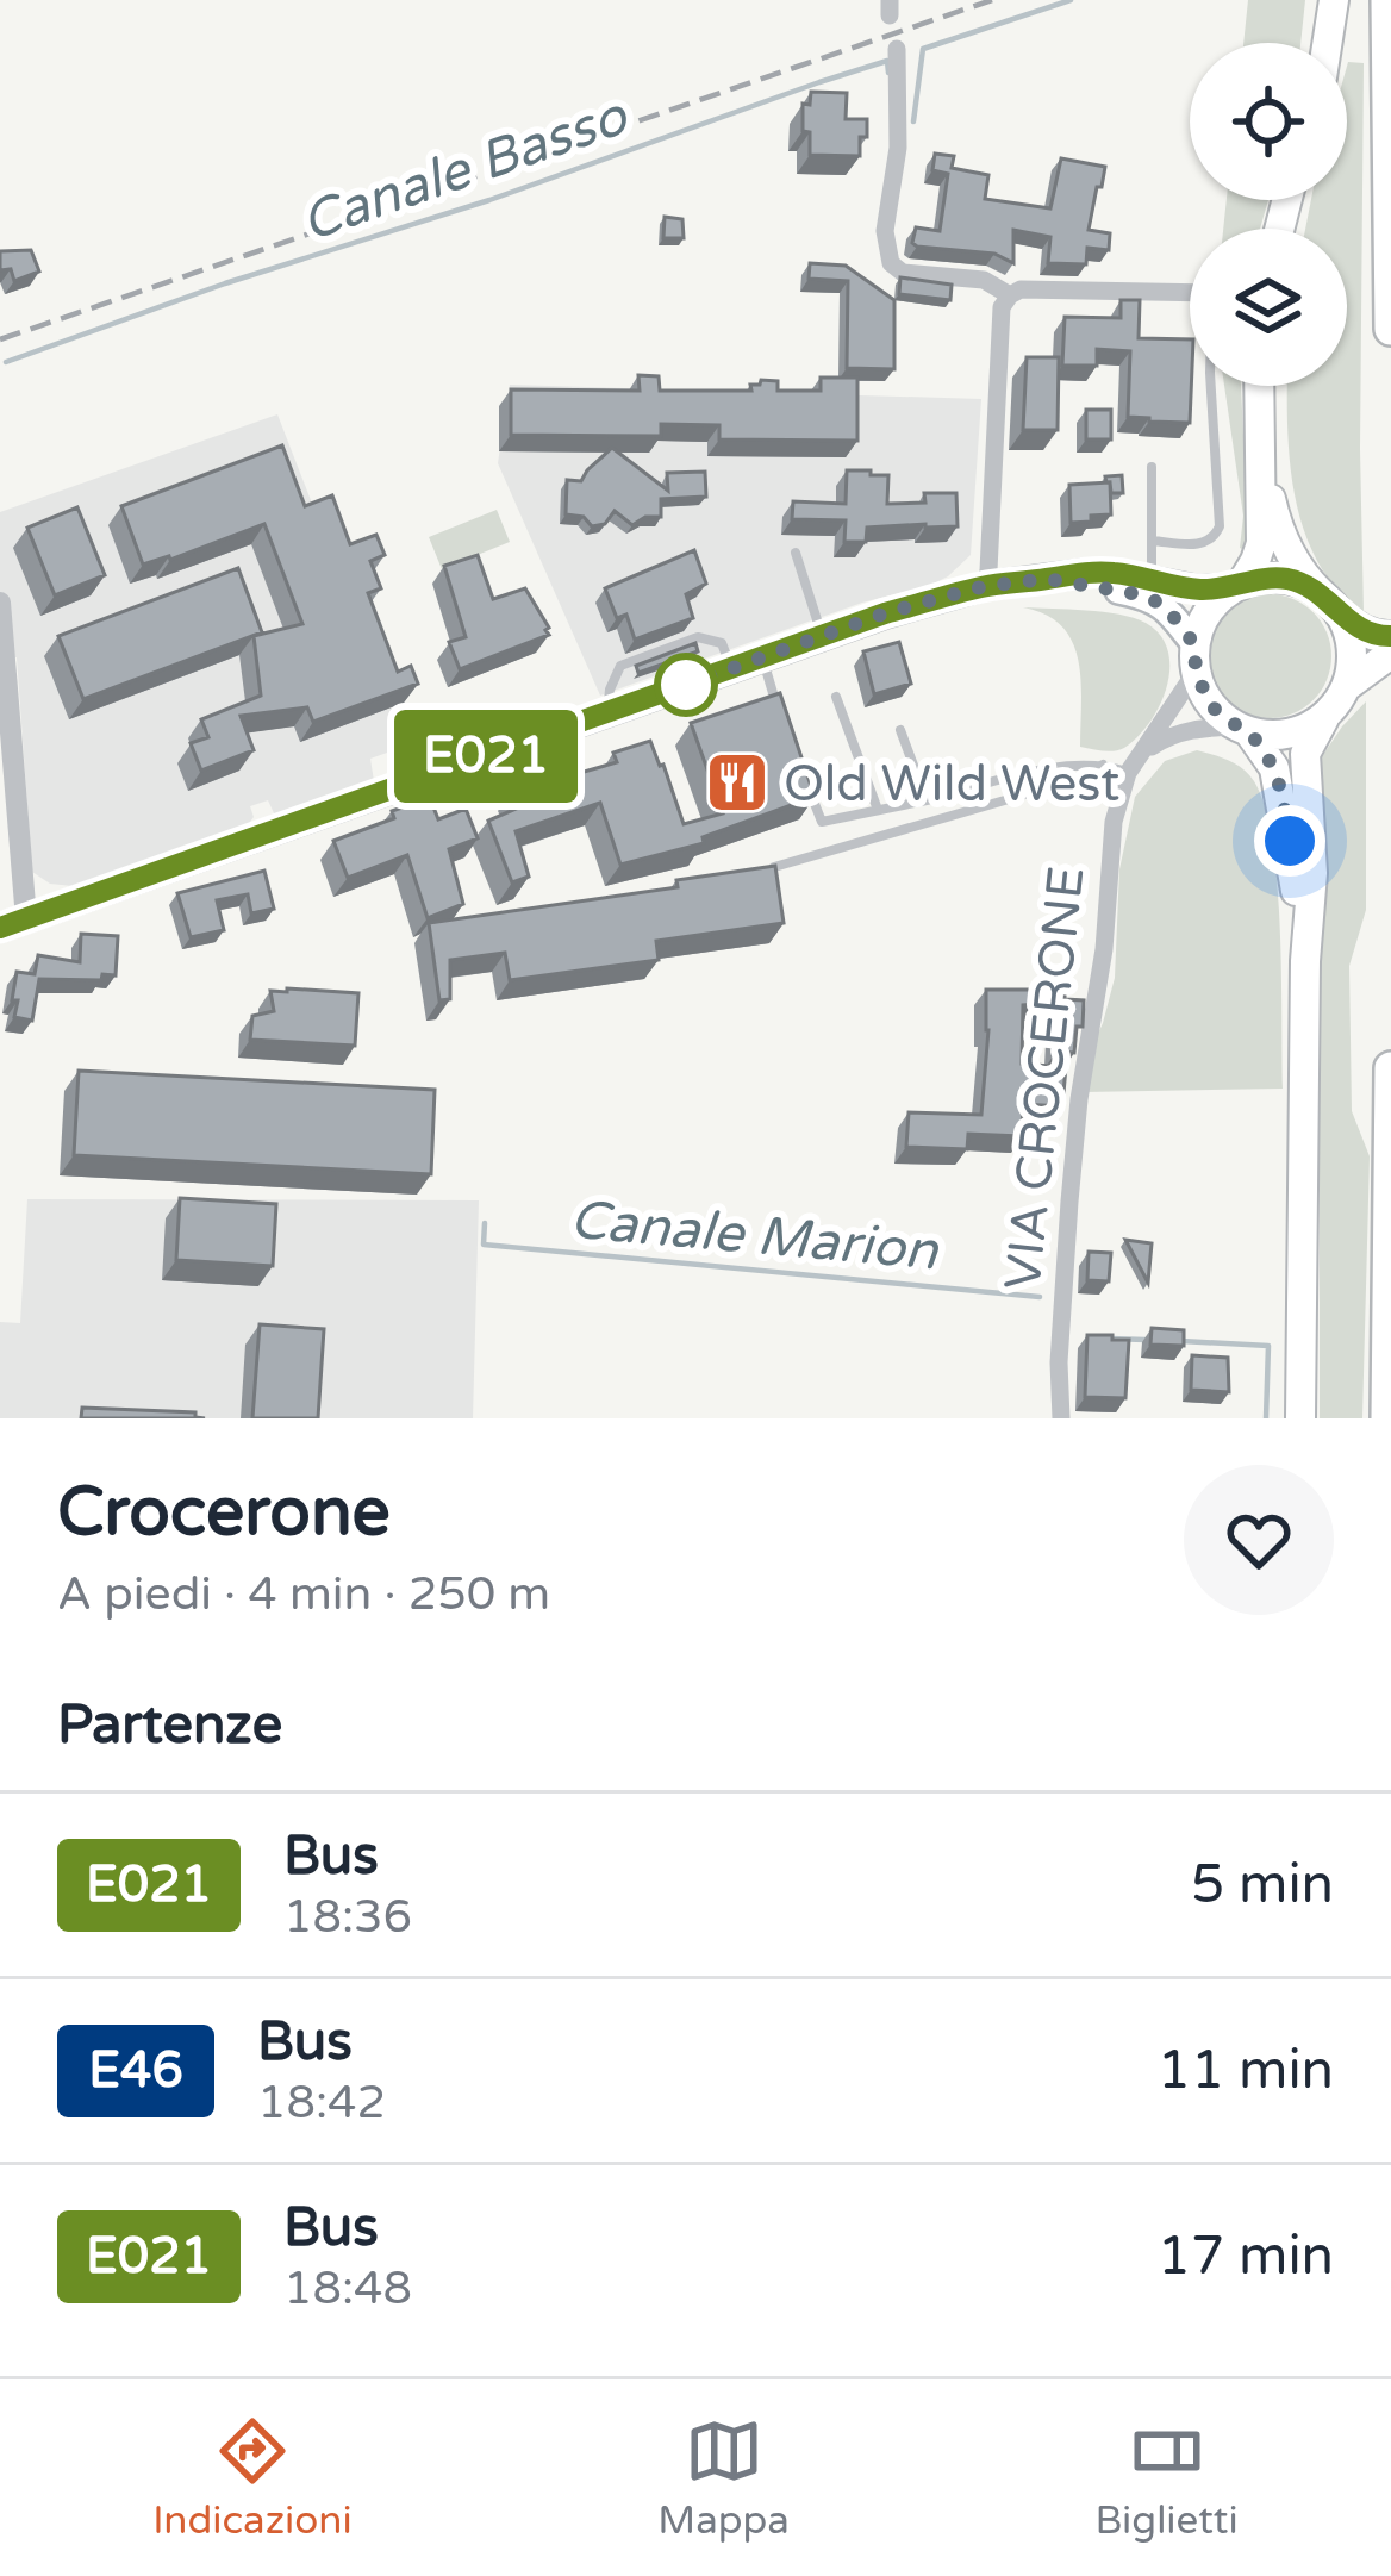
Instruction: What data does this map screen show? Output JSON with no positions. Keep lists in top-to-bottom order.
{
  "streets": {
    "street": ["VIA CROCERONE"]
  },
  "water": ["Canale Basso", "Canale Marion"],
  "places": {
    "restaurant": ["Old Wild West"]
  },
  "lines": ["bus line E021"],
  "page": {
    "on_map": "E021",
    "heading": [
      ["Crocerone", "A piedi · 4 min · 250 m"],
      "Partenze"
    ],
    "list": [
      {
        "mark": "E021",
        "name": "Bus",
        "note": "18:36",
        "value": "5 min"
      },
      {
        "mark": "E46",
        "name": "Bus",
        "note": "18:42",
        "value": "11 min"
      },
      {
        "mark": "E021",
        "name": "Bus",
        "note": "18:48",
        "value": "17 min"
      }
    ],
    "tabs": ["Indicazioni", "Mappa", "Biglietti"]
  }
}
